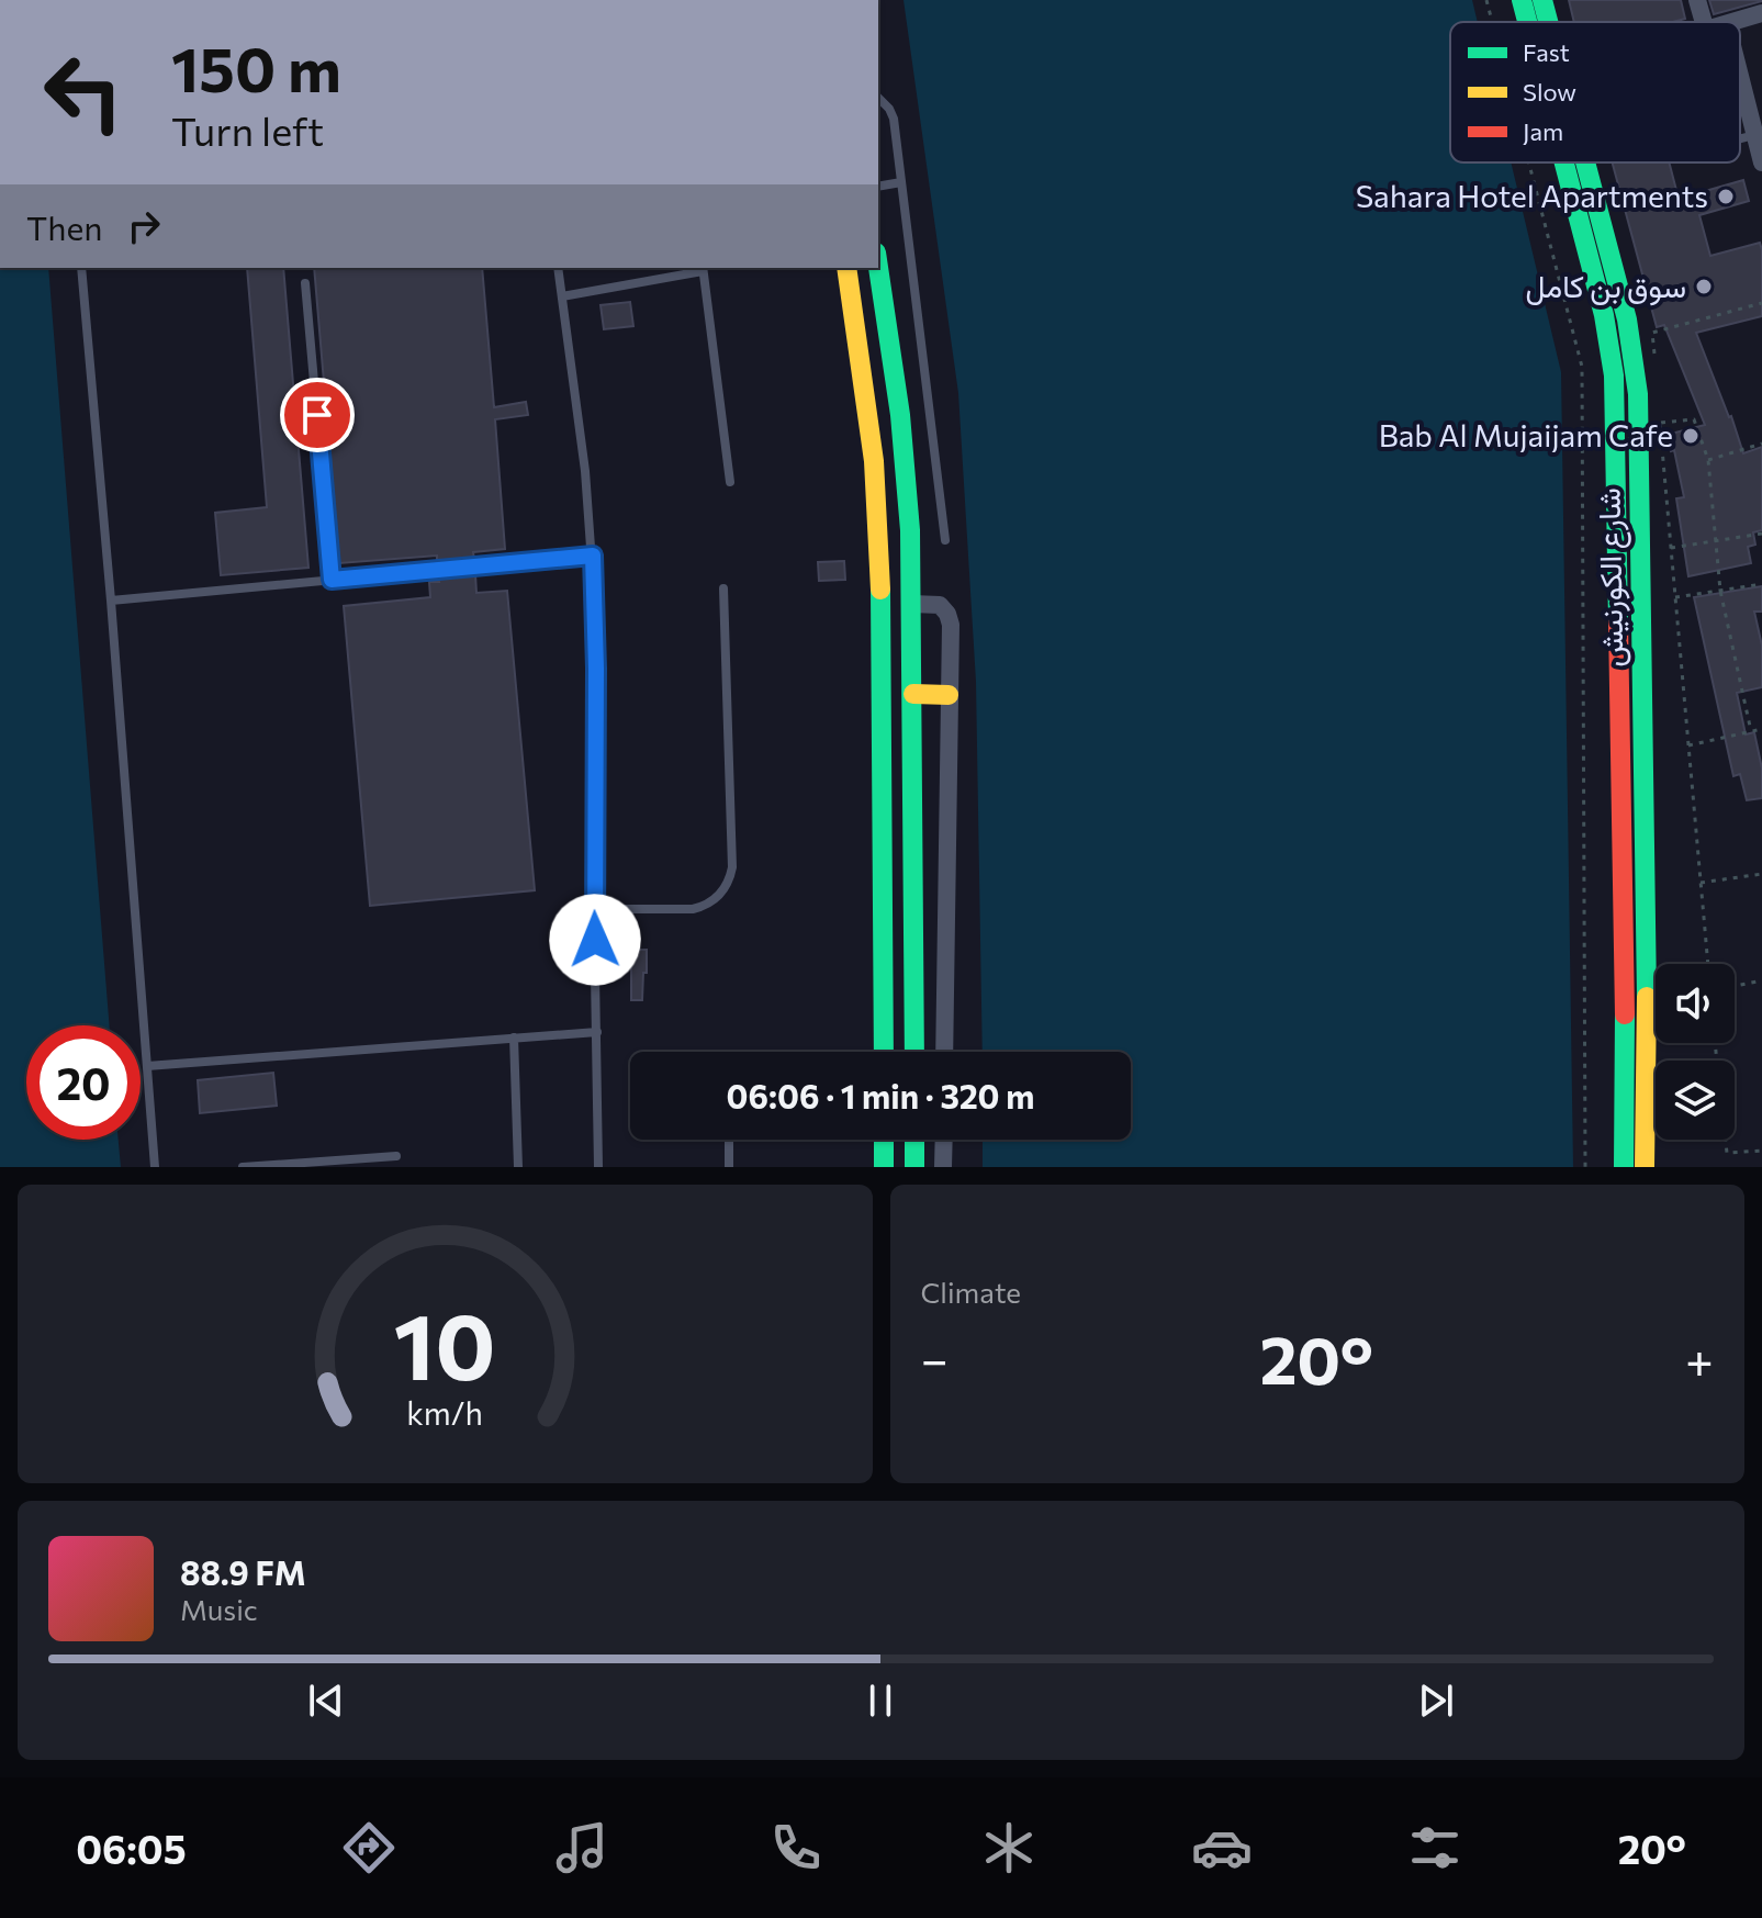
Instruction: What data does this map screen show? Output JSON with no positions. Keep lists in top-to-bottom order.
{
  "streets": {
    "main road": ["شارع الكورنيش"]
  },
  "places": ["Sahara Hotel Apartments", "سوق بن كامل", "Bab Al Mujaijam Cafe"],
  "legend": ["Fast", "Slow", "Jam"],
  "page": {
    "turn": ["150 m", "Turn left"],
    "then": "Then",
    "limit": "20",
    "trip": "06:06 · 1 min · 320 m",
    "tile": "Climate",
    "heat": ["−", "20°", "+"],
    "song": ["88.9 FM", "Music"],
    "tabs": ["06:05", "20°"],
    "gauge": ["10", "km/h"]
  }
}
